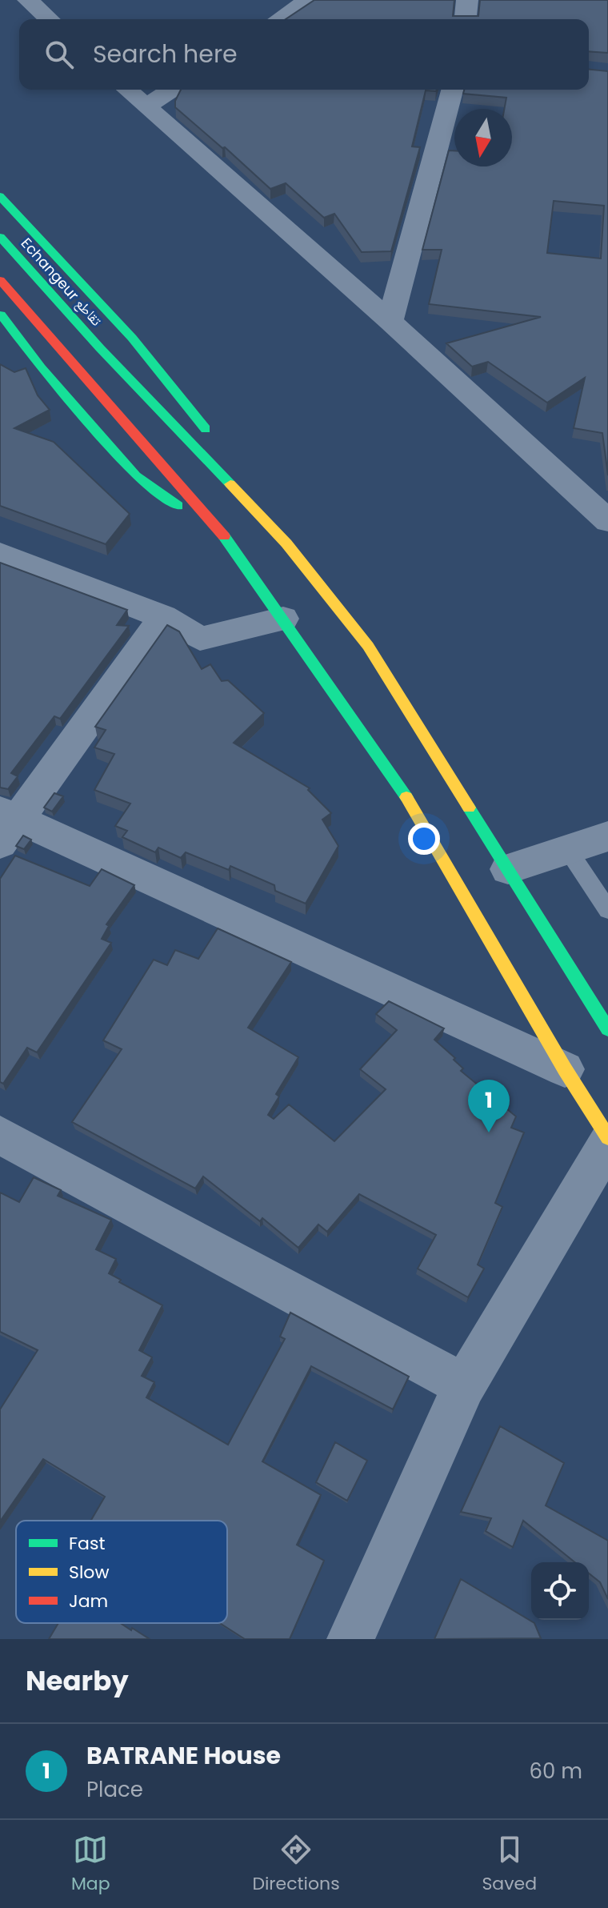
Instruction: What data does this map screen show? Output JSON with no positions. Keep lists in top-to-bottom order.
{
  "streets": {
    "highway": ["Echangeur تقاطع"]
  },
  "legend": ["Fast", "Slow", "Jam"],
  "north": "bottom",
  "page": {
    "search": "Search here",
    "pins": "1",
    "heading": "Nearby",
    "list": [
      {
        "mark": "1",
        "name": "BATRANE House",
        "note": "Place",
        "value": "60 m"
      }
    ],
    "nav": ["Map", "Directions", "Saved"]
  }
}
